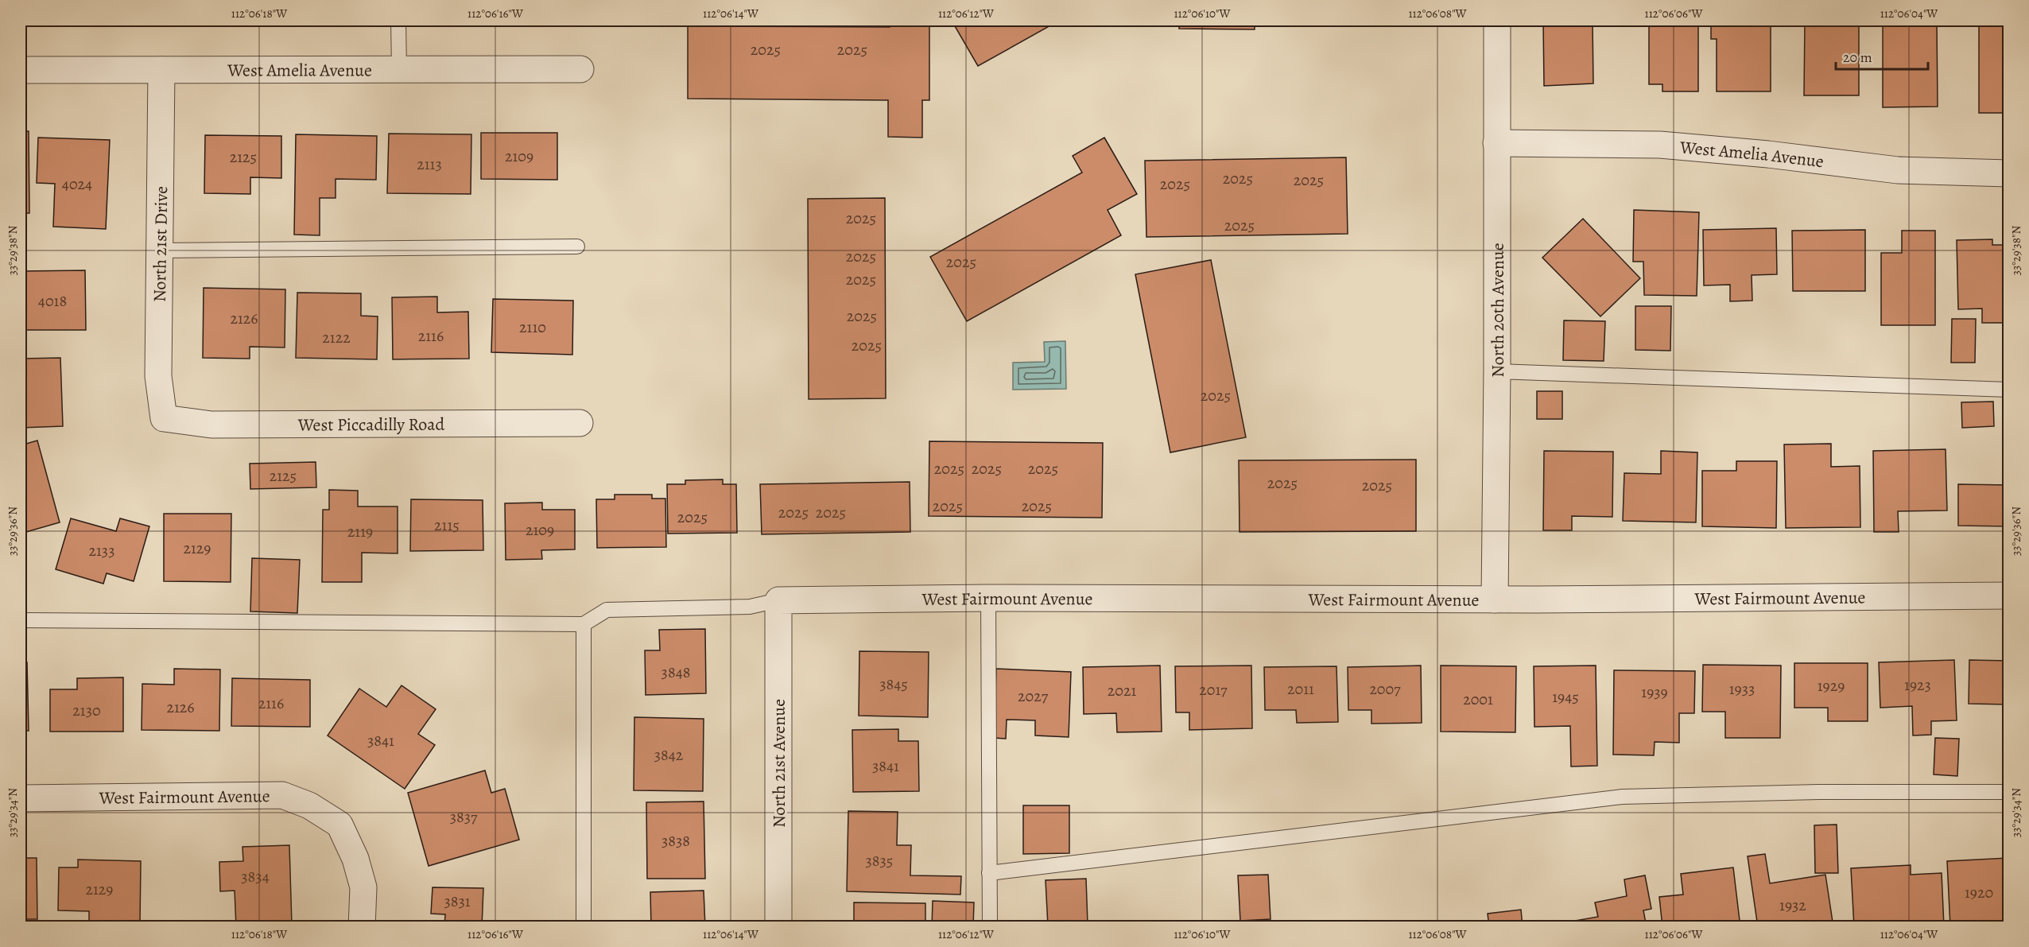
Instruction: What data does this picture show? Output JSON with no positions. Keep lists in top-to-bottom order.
{
  "streets": {
    "street": [
      "West Amelia Avenue",
      "North 21st Drive",
      "North 20th Avenue",
      "West Piccadilly Road",
      "West Fairmount Avenue",
      "North 21st Avenue"
    ]
  },
  "crossings": [
    ["West Amelia Avenue", "North 21st Drive"],
    ["West Amelia Avenue", "North 20th Avenue"],
    ["North 21st Drive", "West Piccadilly Road"],
    ["North 20th Avenue", "West Fairmount Avenue"],
    ["West Fairmount Avenue", "North 21st Avenue"]
  ],
  "house_numbers": [
    "2025",
    "2025",
    "2109",
    "2125",
    "2113",
    "2025",
    "2025",
    "4024",
    "2025",
    "2025",
    "2025",
    "2025",
    "2025",
    "2025",
    "4018",
    "2025",
    "2126",
    "2110",
    "2116",
    "2122",
    "2025",
    "2025",
    "2025",
    "2025",
    "2025",
    "2125",
    "2025",
    "2025",
    "2025",
    "2025",
    "2025",
    "2025",
    "2025",
    "2115",
    "2109",
    "2119",
    "2129",
    "2133",
    "3848",
    "3845",
    "1923",
    "1929",
    "2011",
    "2007",
    "1933",
    "2017",
    "2021",
    "1939",
    "2027",
    "1945",
    "2001",
    "2116",
    "2126",
    "2130",
    "3841",
    "3842",
    "3841",
    "3837",
    "3838",
    "3835",
    "3834",
    "2129",
    "1920",
    "3831",
    "1932"
  ],
  "scale_bar": "20 m",
  "coordinates": [
    "112°06'18\"W",
    "112°06'16\"W",
    "112°06'14\"W",
    "112°06'12\"W",
    "112°06'10\"W",
    "112°06'08\"W",
    "112°06'06\"W",
    "112°06'04\"W",
    "33°29'38\"N",
    "33°29'36\"N",
    "33°29'34\"N"
  ]
}
